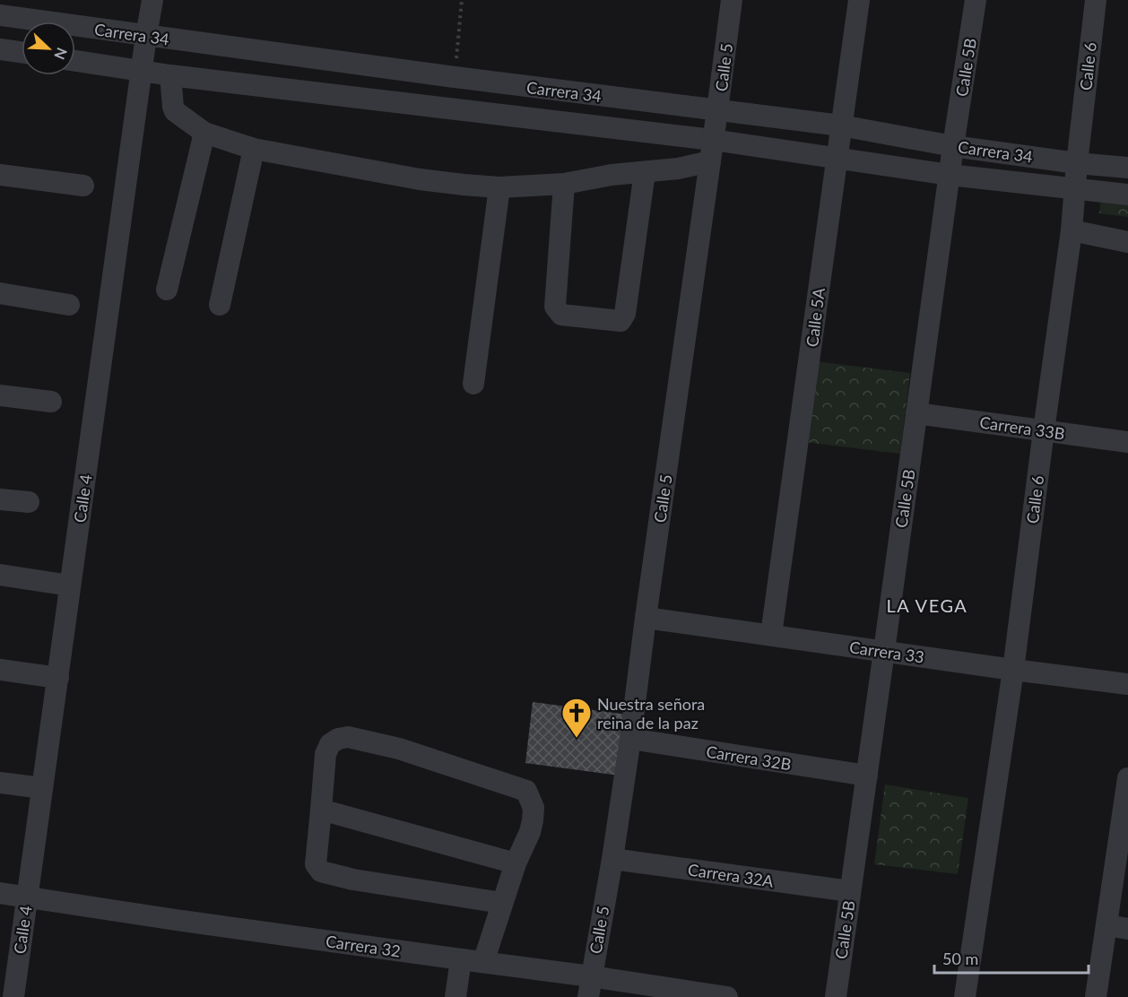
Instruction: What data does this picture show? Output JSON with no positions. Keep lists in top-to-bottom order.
{
  "streets": {
    "street": [
      "Carrera 34",
      "Calle 6",
      "Calle 5",
      "Calle 5B",
      "Calle 5A",
      "Carrera 33B",
      "Calle 4",
      "Carrera 33",
      "Carrera 32B",
      "Carrera 32A",
      "Carrera 32"
    ]
  },
  "crossings": [
    ["Carrera 34", "Calle 6"],
    ["Carrera 34", "Calle 5"],
    ["Carrera 34", "Calle 5B"],
    ["Carrera 34", "Calle 5A"],
    ["Carrera 34", "Calle 4"],
    ["Calle 6", "Carrera 33B"],
    ["Calle 6", "Carrera 33"],
    ["Calle 5", "Carrera 33"],
    ["Calle 5", "Carrera 32B"],
    ["Calle 5", "Carrera 32A"],
    ["Calle 5", "Carrera 32"],
    ["Calle 5B", "Carrera 33B"],
    ["Calle 5B", "Carrera 33"],
    ["Calle 5B", "Carrera 32B"],
    ["Calle 5B", "Carrera 32A"],
    ["Calle 5A", "Carrera 33"],
    ["Calle 4", "Carrera 32"]
  ],
  "districts": ["LA VEGA"],
  "places": {
    "church": ["Nuestra señora reina de la paz"]
  },
  "scale_bar": "50 m",
  "north": "bottom right"
}
